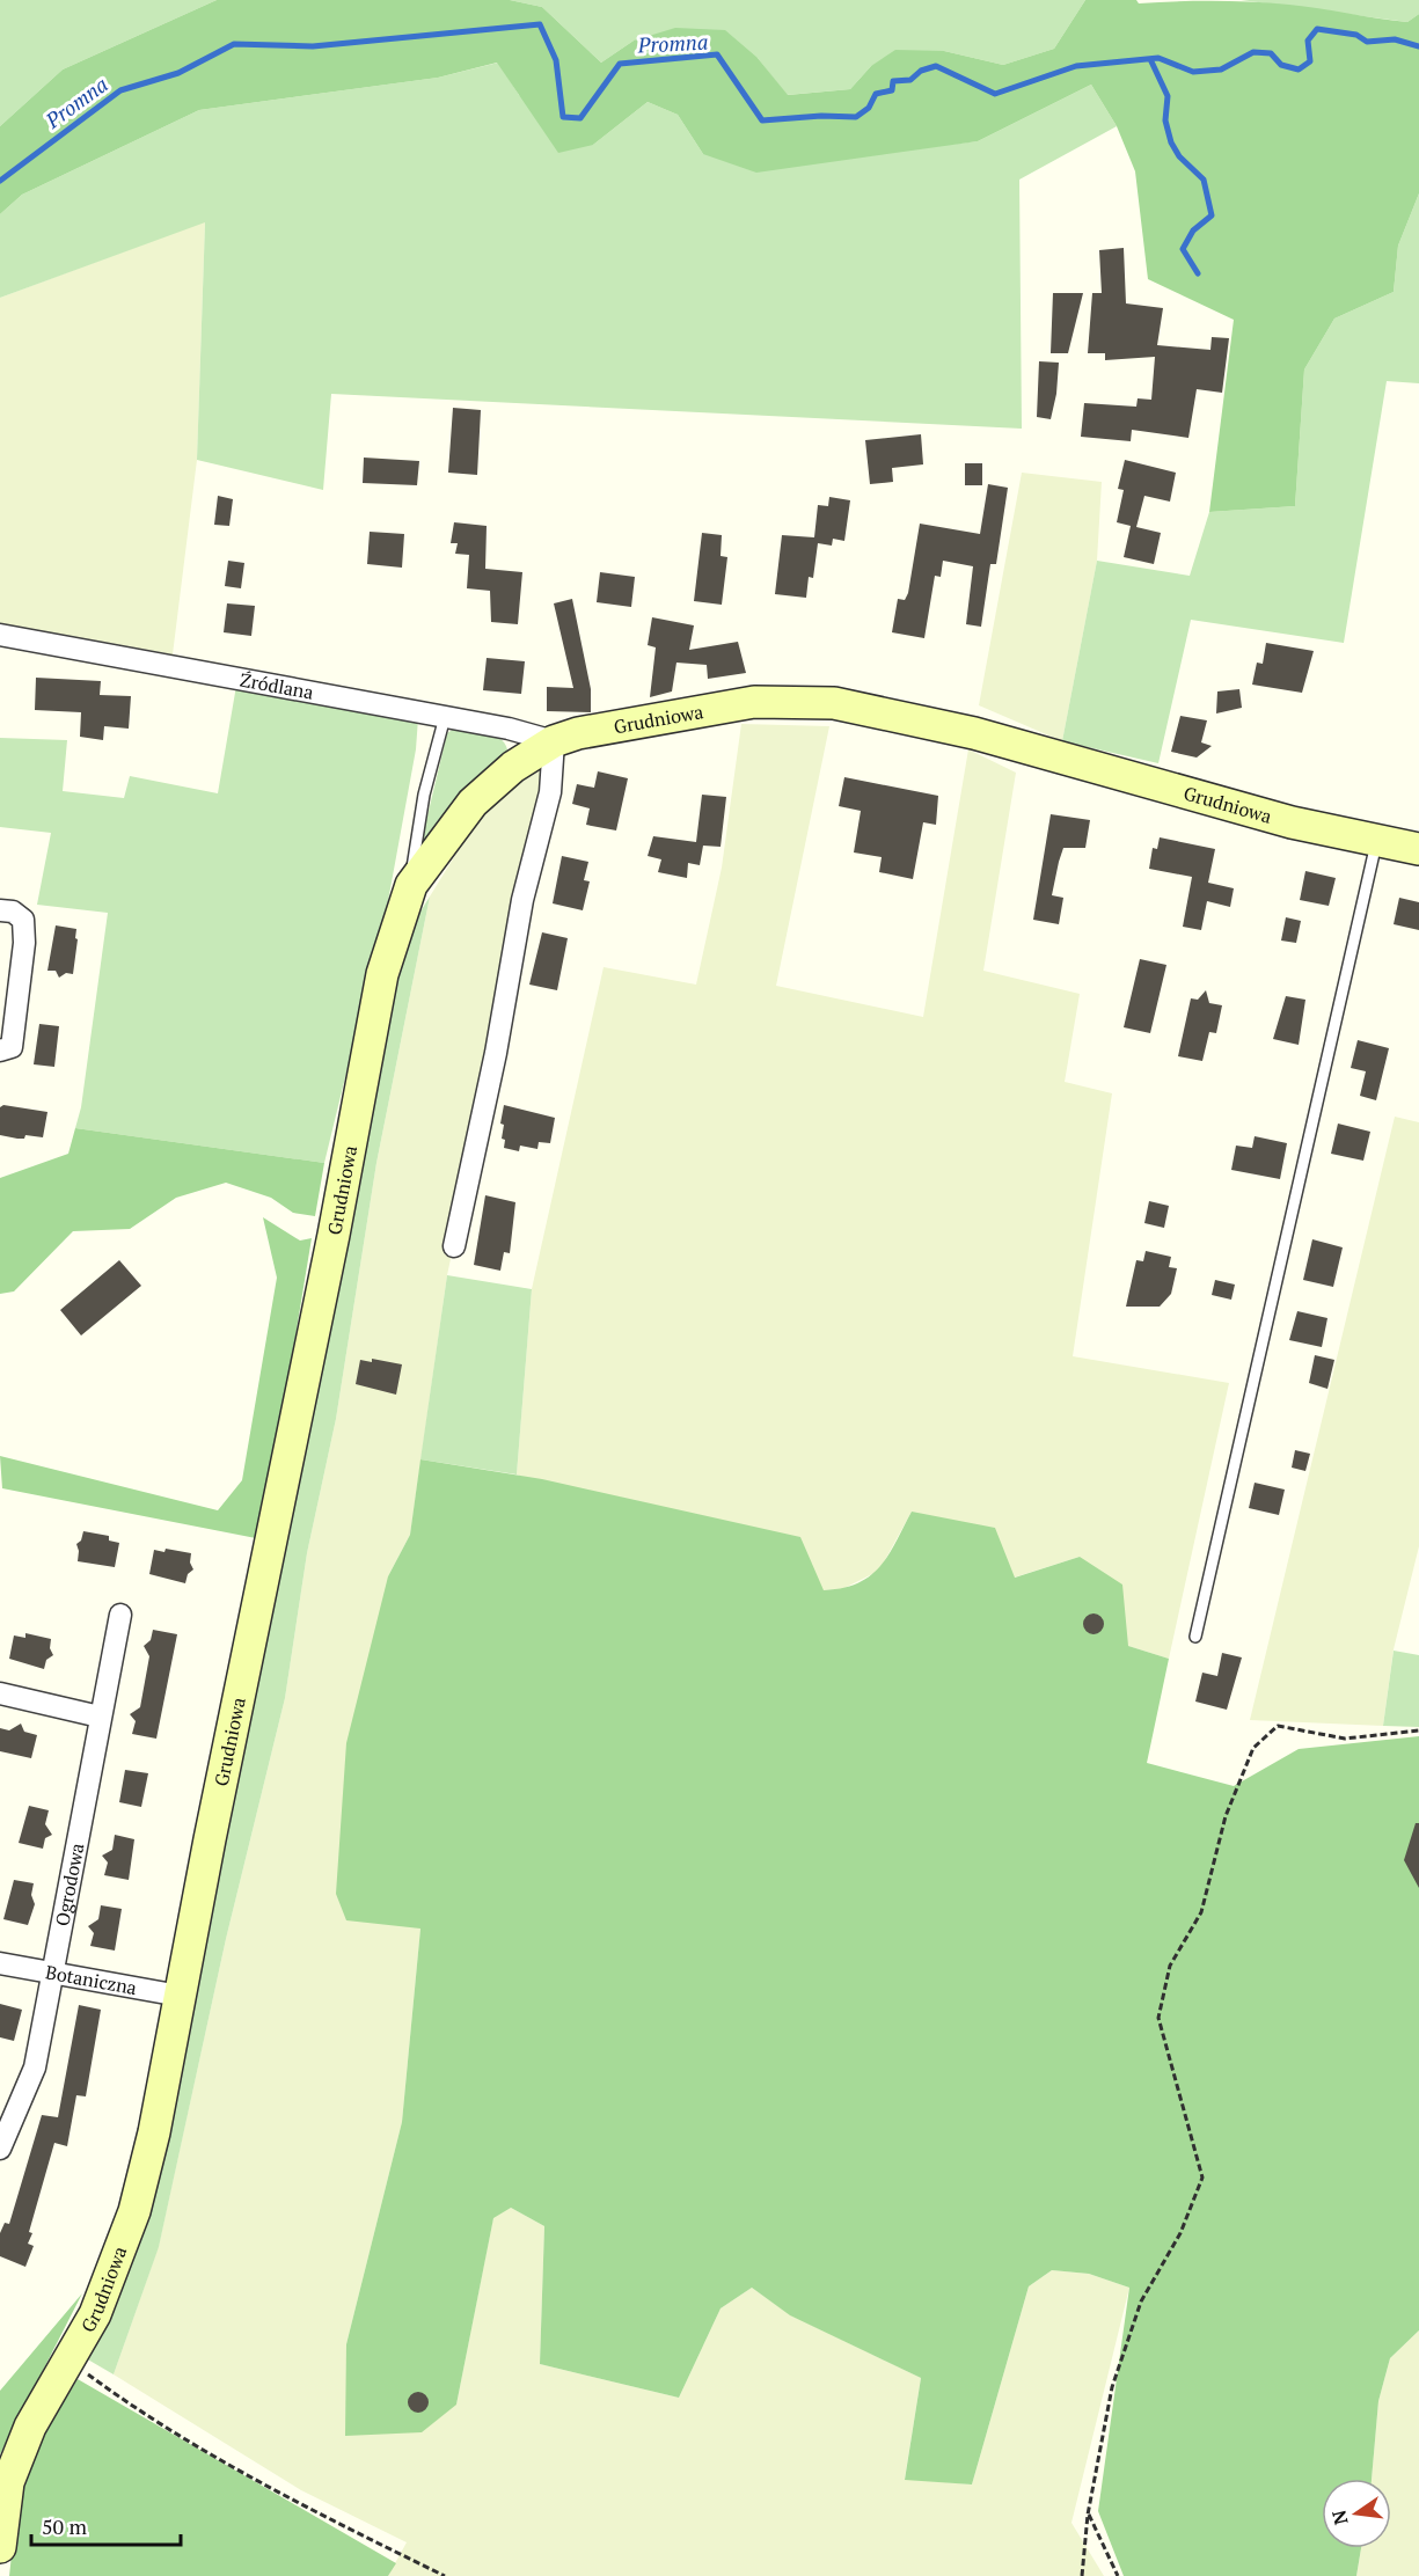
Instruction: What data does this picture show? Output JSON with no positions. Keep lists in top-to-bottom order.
{
  "streets": {
    "street": [
      "Źródlana",
      "Grudniowa",
      "Ogrodowa",
      "Botaniczna"
    ]
  },
  "crossings": [
    ["Źródlana", "Grudniowa"],
    ["Grudniowa", "Botaniczna"],
    ["Ogrodowa", "Botaniczna"]
  ],
  "water": ["Promna"],
  "scale_bar": "50 m",
  "north": "left"
}
